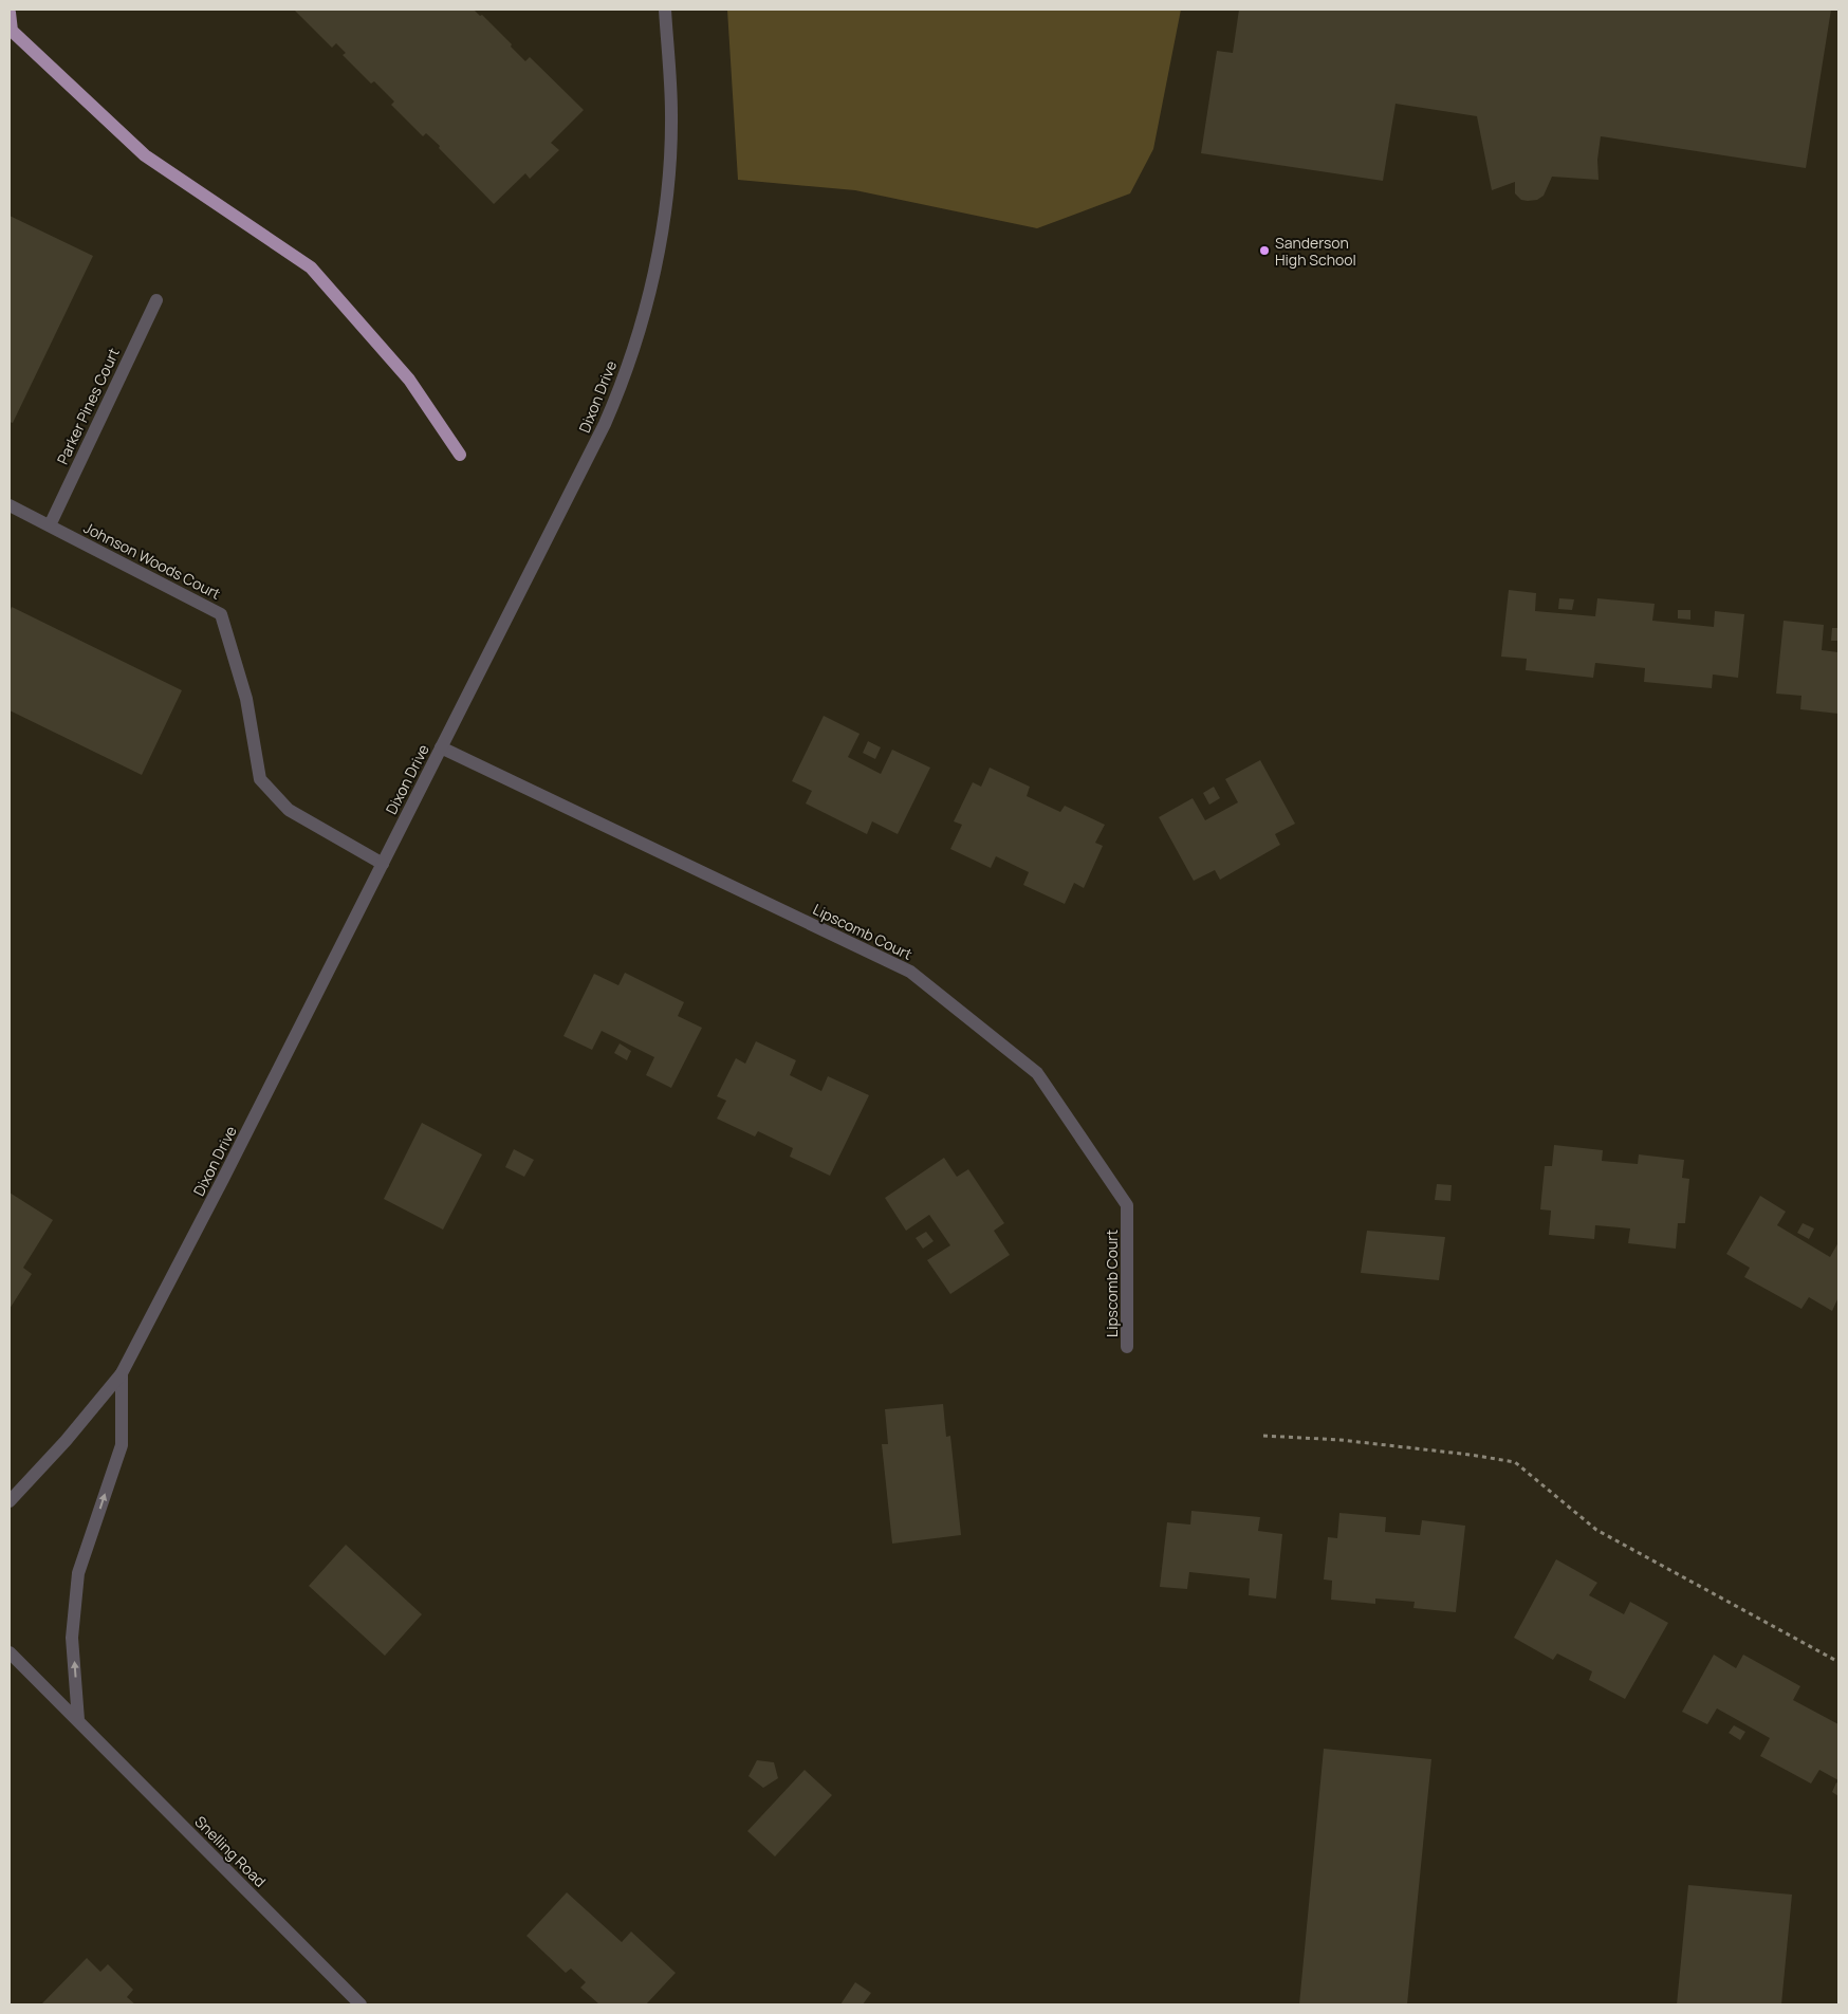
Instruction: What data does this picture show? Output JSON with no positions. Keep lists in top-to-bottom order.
{
  "streets": {
    "street": [
      "Dixon Drive",
      "Parker Pines Court",
      "Johnson Woods Court",
      "Lipscomb Court",
      "Snelling Road"
    ]
  },
  "crossings": [
    ["Dixon Drive", "Johnson Woods Court"],
    ["Dixon Drive", "Lipscomb Court"],
    ["Parker Pines Court", "Johnson Woods Court"]
  ],
  "places": ["Sanderson High School"]
}
